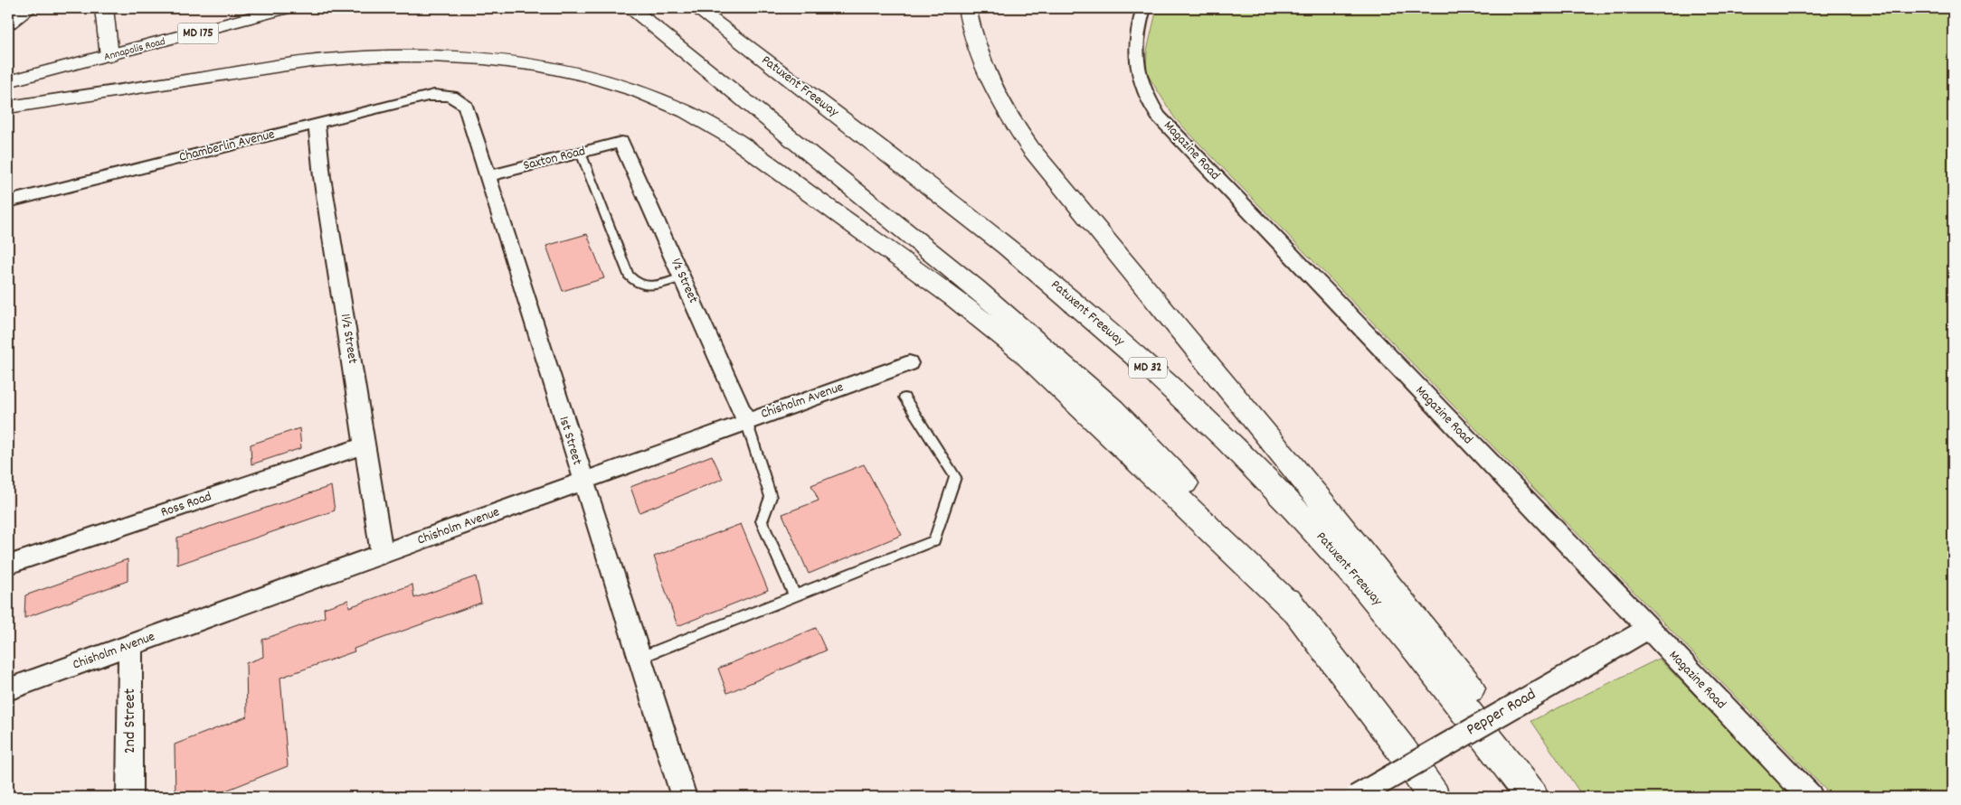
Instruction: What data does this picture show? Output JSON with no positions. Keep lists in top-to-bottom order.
{
  "streets": {
    "main road": [
      "MD 175",
      "Annapolis Road",
      "Patuxent Freeway",
      "MD 32"
    ],
    "street": [
      "Chamberlin Avenue",
      "Magazine Road",
      "Saxton Road",
      "½ Street",
      "1½ Street",
      "Chisholm Avenue",
      "1st Street",
      "Ross Road",
      "Pepper Road",
      "2nd Street"
    ]
  },
  "crossings": [
    ["Chamberlin Avenue", "1½ Street"],
    ["Chamberlin Avenue", "1st Street"],
    ["Magazine Road", "Pepper Road"],
    ["Saxton Road", "½ Street"],
    ["Saxton Road", "1st Street"],
    ["½ Street", "Chisholm Avenue"],
    ["1½ Street", "Chisholm Avenue"],
    ["1½ Street", "Ross Road"],
    ["Chisholm Avenue", "1st Street"],
    ["Chisholm Avenue", "2nd Street"]
  ]
}
